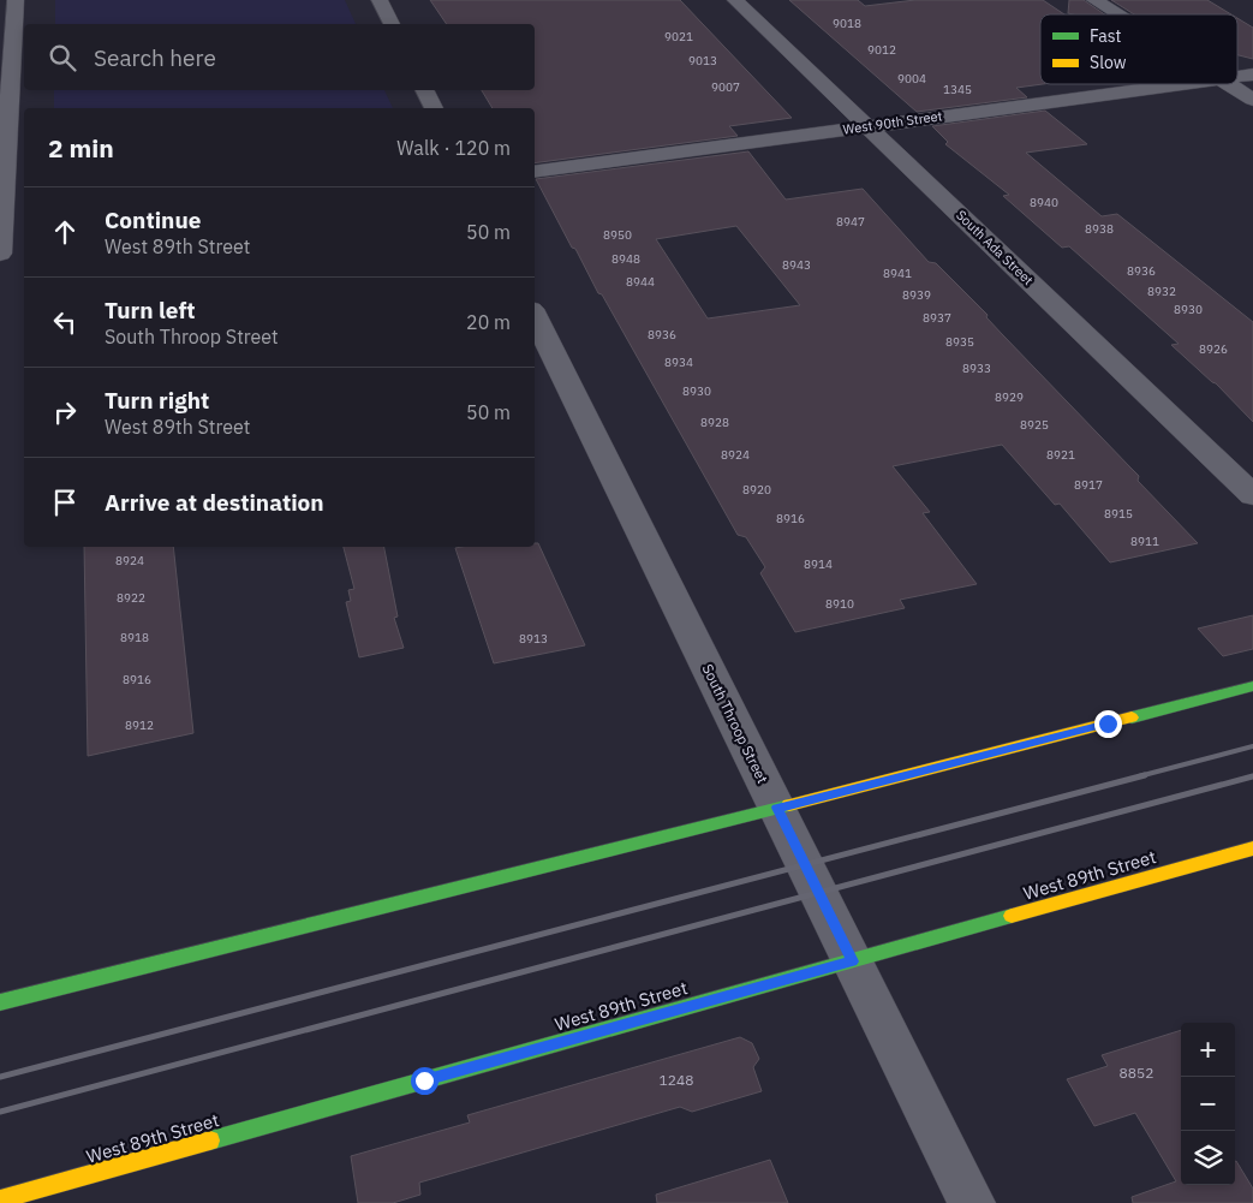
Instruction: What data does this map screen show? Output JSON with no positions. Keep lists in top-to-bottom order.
{
  "streets": {
    "street": [
      "West 90th Street",
      "South Ada Street",
      "South Throop Street",
      "West 89th Street"
    ]
  },
  "crossings": [
    ["West 90th Street", "South Ada Street"],
    ["South Throop Street", "West 89th Street"]
  ],
  "house_numbers": [
    "9018",
    "9021",
    "9012",
    "9013",
    "9004",
    "9007",
    "1345",
    "8940",
    "8947",
    "8938",
    "8950",
    "8948",
    "8943",
    "8936",
    "8941",
    "8944",
    "8932",
    "8939",
    "8930",
    "8937",
    "8936",
    "8935",
    "8926",
    "8934",
    "8933",
    "8930",
    "8929",
    "8928",
    "8925",
    "8924",
    "8921",
    "8917",
    "8920",
    "8915",
    "8916",
    "8911",
    "8924",
    "8914",
    "8922",
    "8910",
    "8918",
    "8913",
    "8916",
    "8912",
    "8852",
    "1248"
  ],
  "legend": ["Fast", "Slow"],
  "page": {
    "search": "Search here",
    "heading": ["2 min", "Walk · 120 m"],
    "list": [
      ["Continue", "West 89th Street", "50 m"],
      ["Turn left", "South Throop Street", "20 m"],
      ["Turn right", "West 89th Street", "50 m"],
      "Arrive at destination"
    ],
    "map_buttons": ["+", "−"]
  }
}
